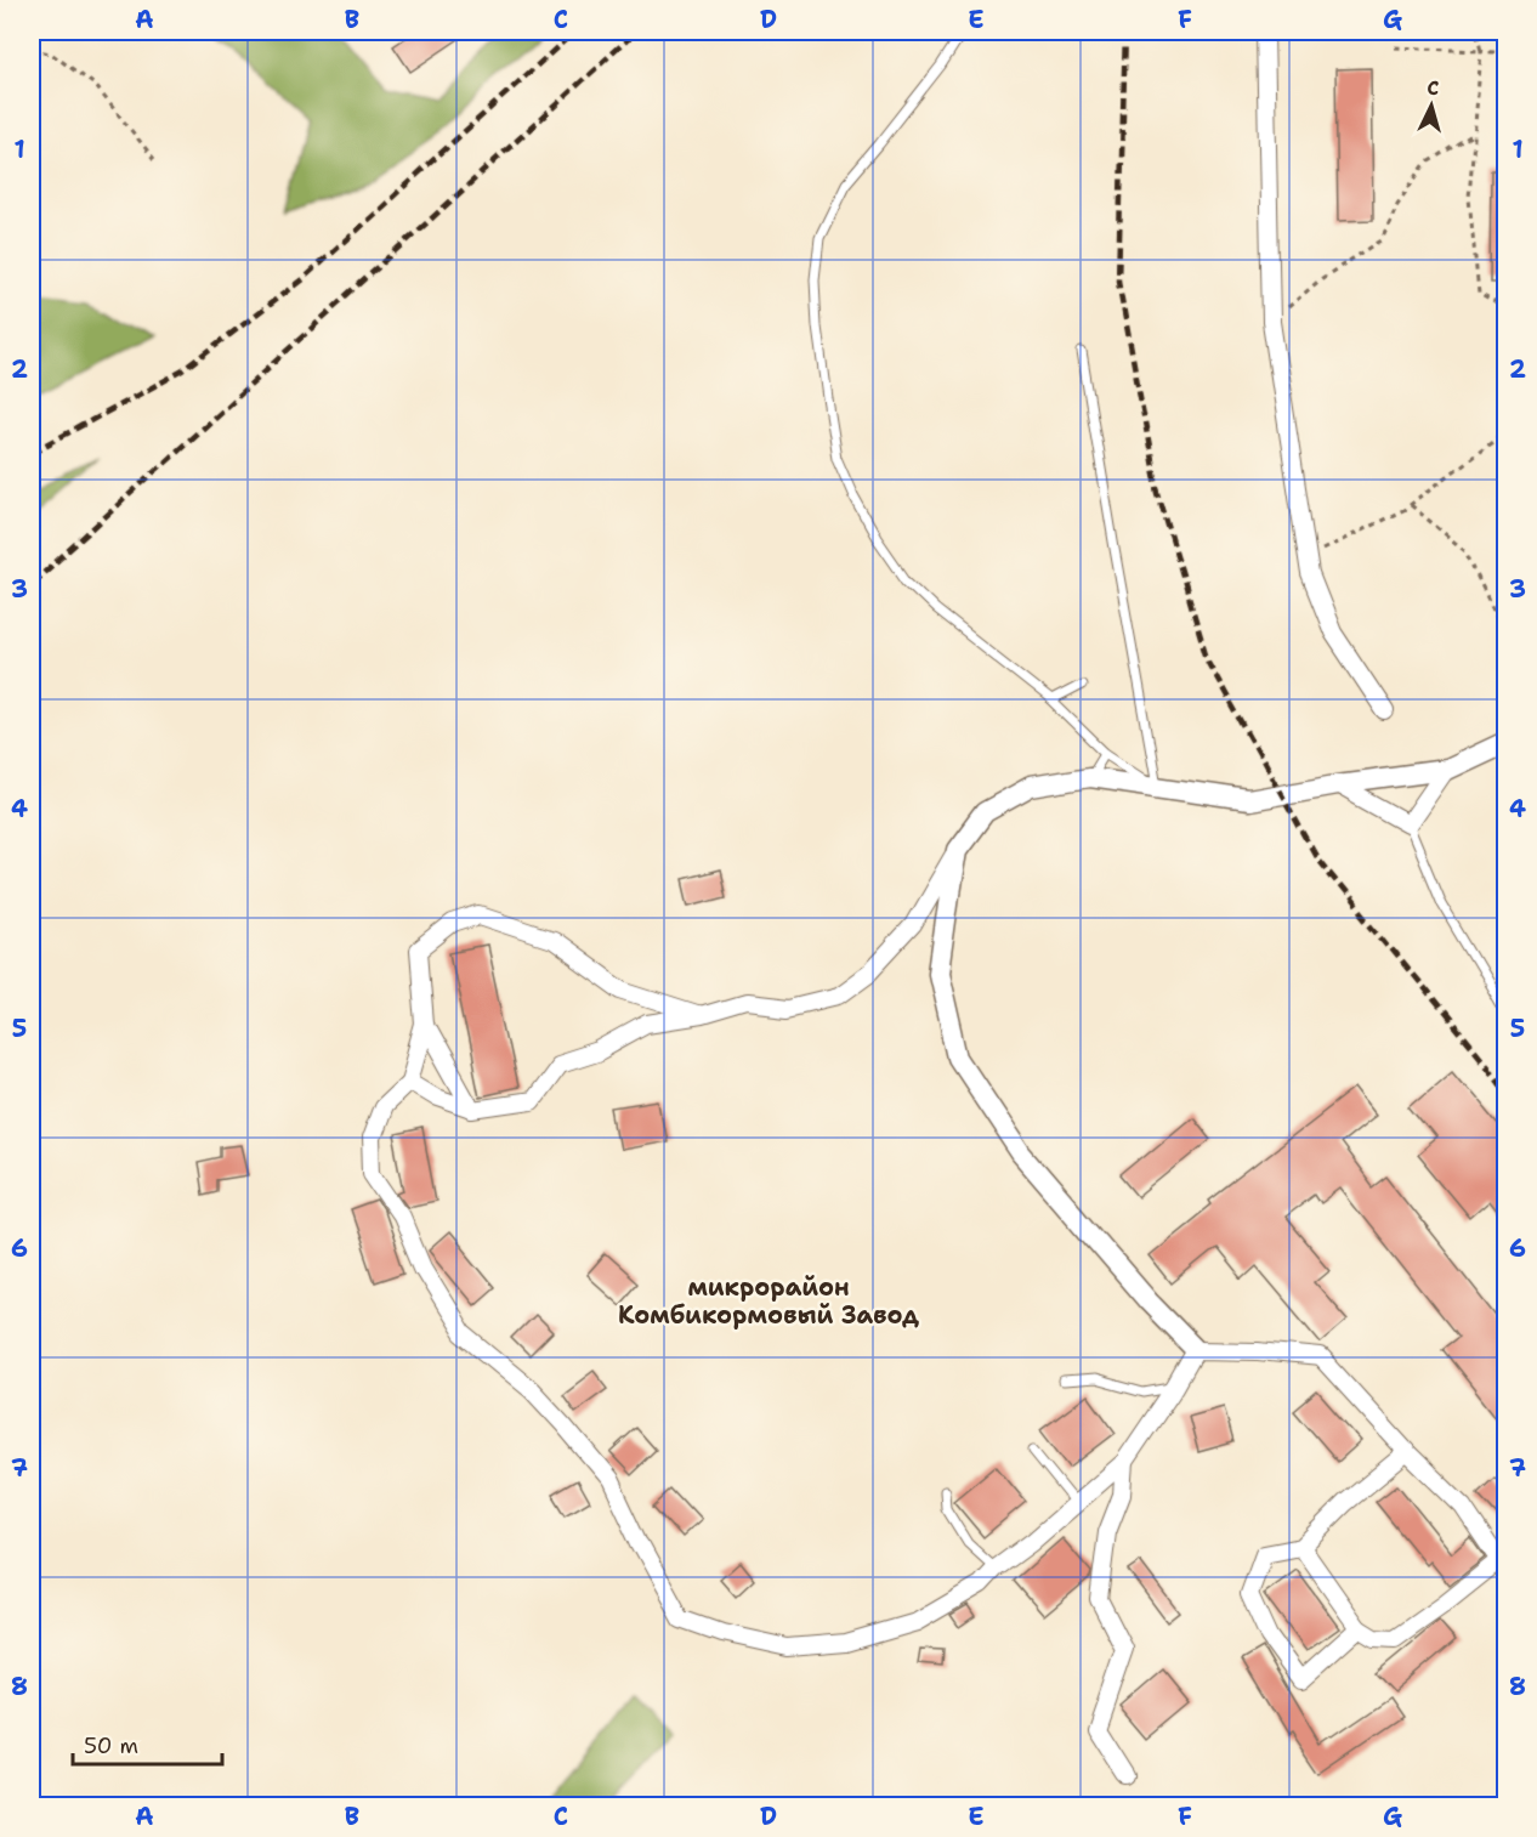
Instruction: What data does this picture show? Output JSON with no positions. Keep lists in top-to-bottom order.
{
  "districts": ["микрорайон Комбикормовый Завод"],
  "scale_bar": "50 m",
  "north": "top",
  "grid": {
    "columns": [
      "A",
      "B",
      "C",
      "D",
      "E",
      "F",
      "G"
    ],
    "rows": [
      "1",
      "2",
      "3",
      "4",
      "5",
      "6",
      "7",
      "8"
    ]
  }
}
